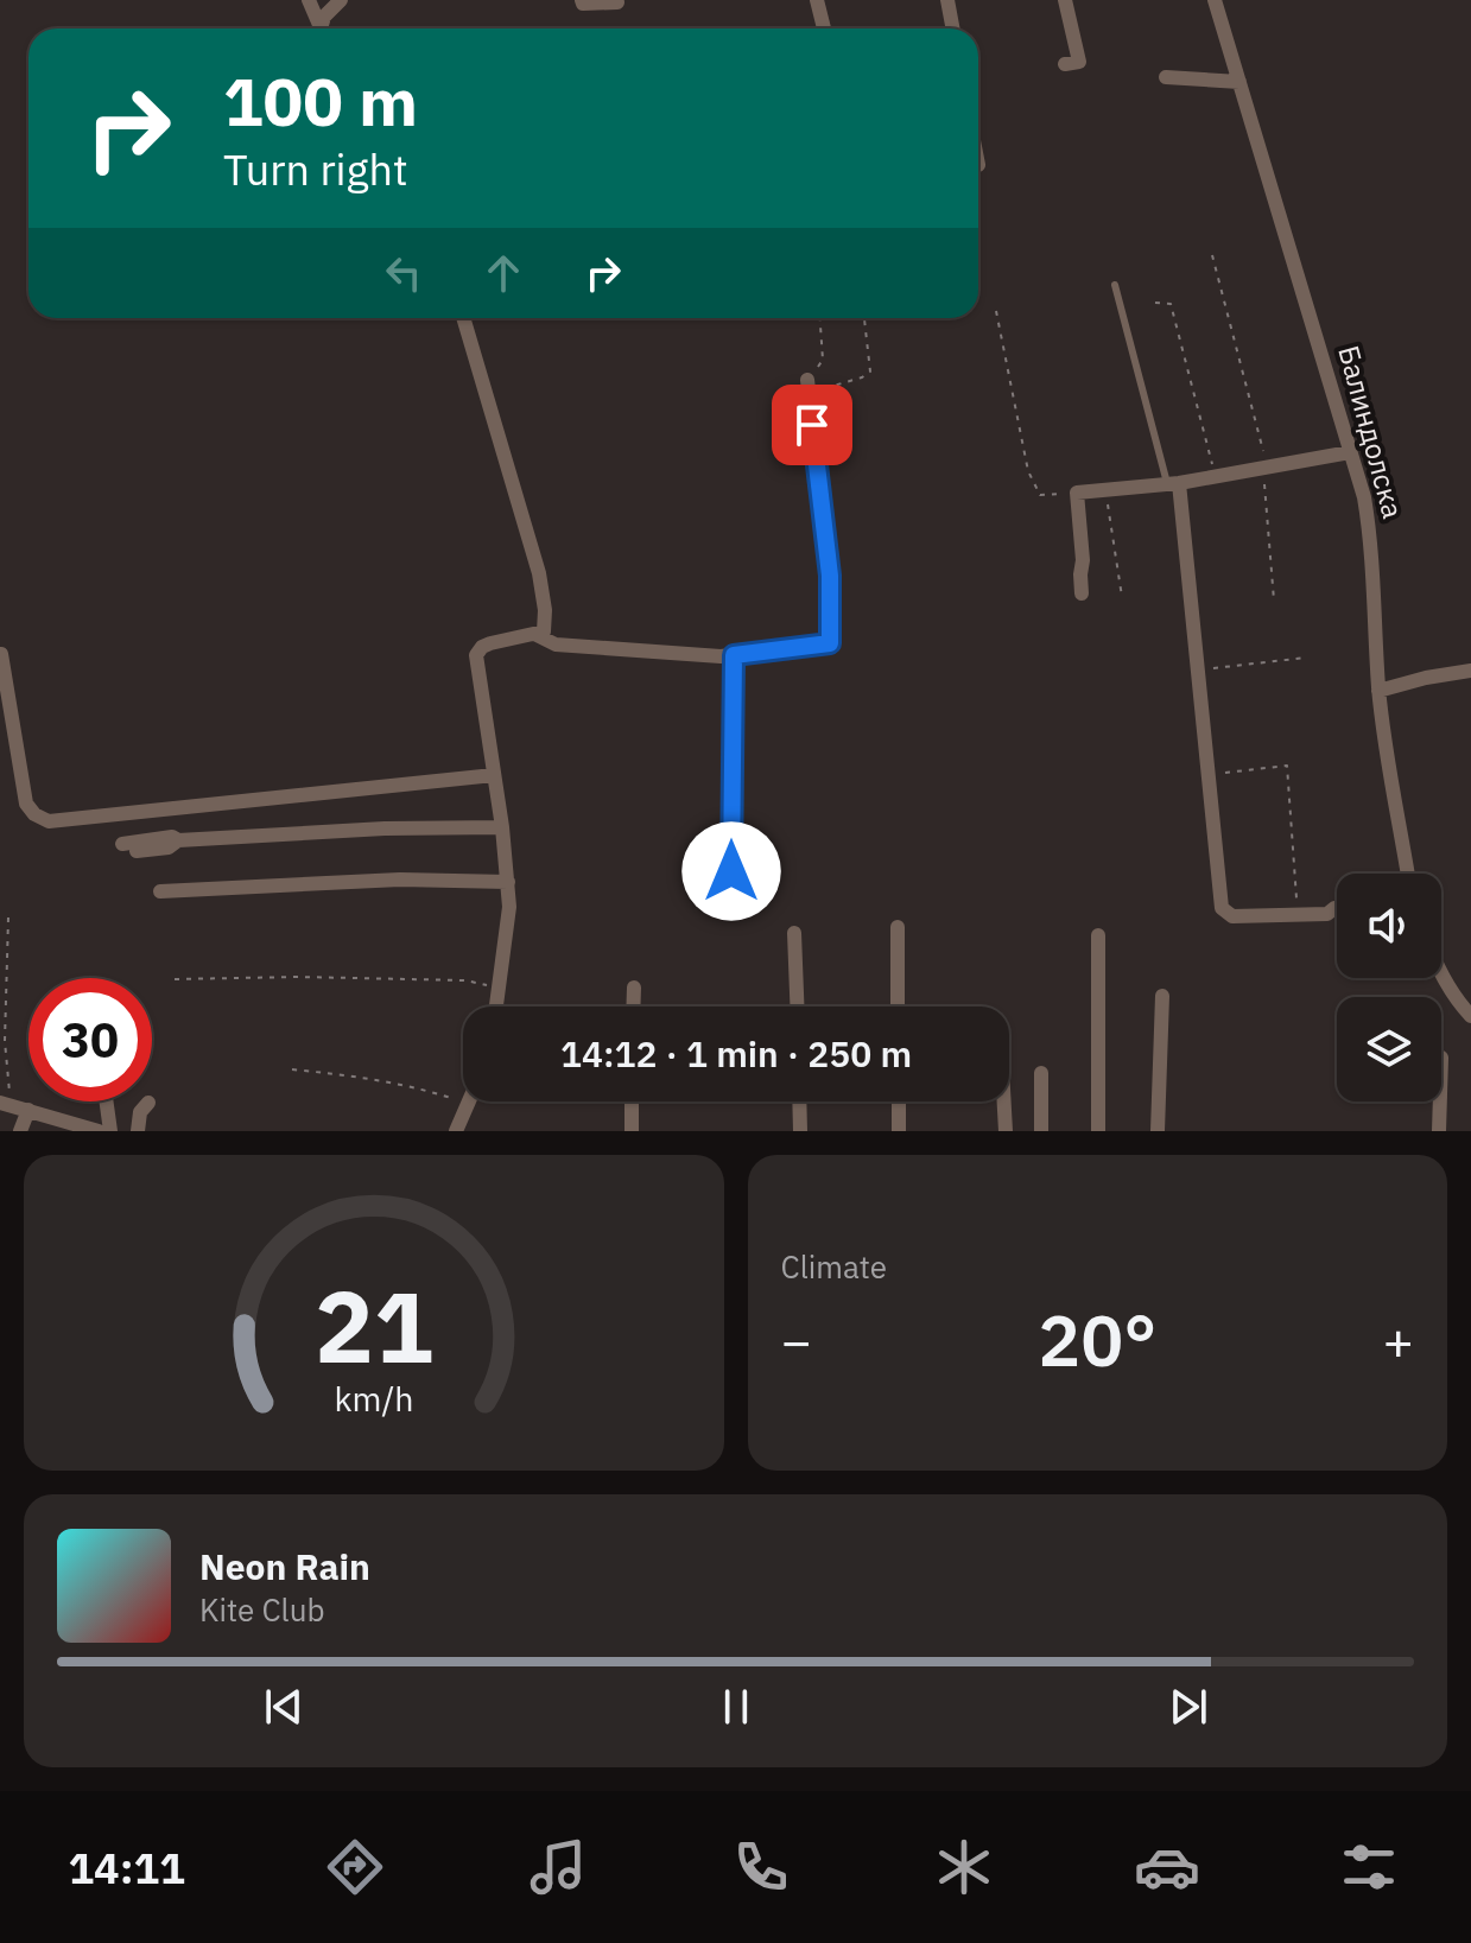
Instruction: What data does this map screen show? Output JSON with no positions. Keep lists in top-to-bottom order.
{
  "streets": {
    "street": ["Балиндолска"]
  },
  "page": {
    "turn": ["100 m", "Turn right"],
    "limit": "30",
    "trip": "14:12 · 1 min · 250 m",
    "tile": "Climate",
    "heat": ["−", "20°", "+"],
    "song": ["Neon Rain", "Kite Club"],
    "tabs": "14:11",
    "gauge": ["21", "km/h"]
  }
}
